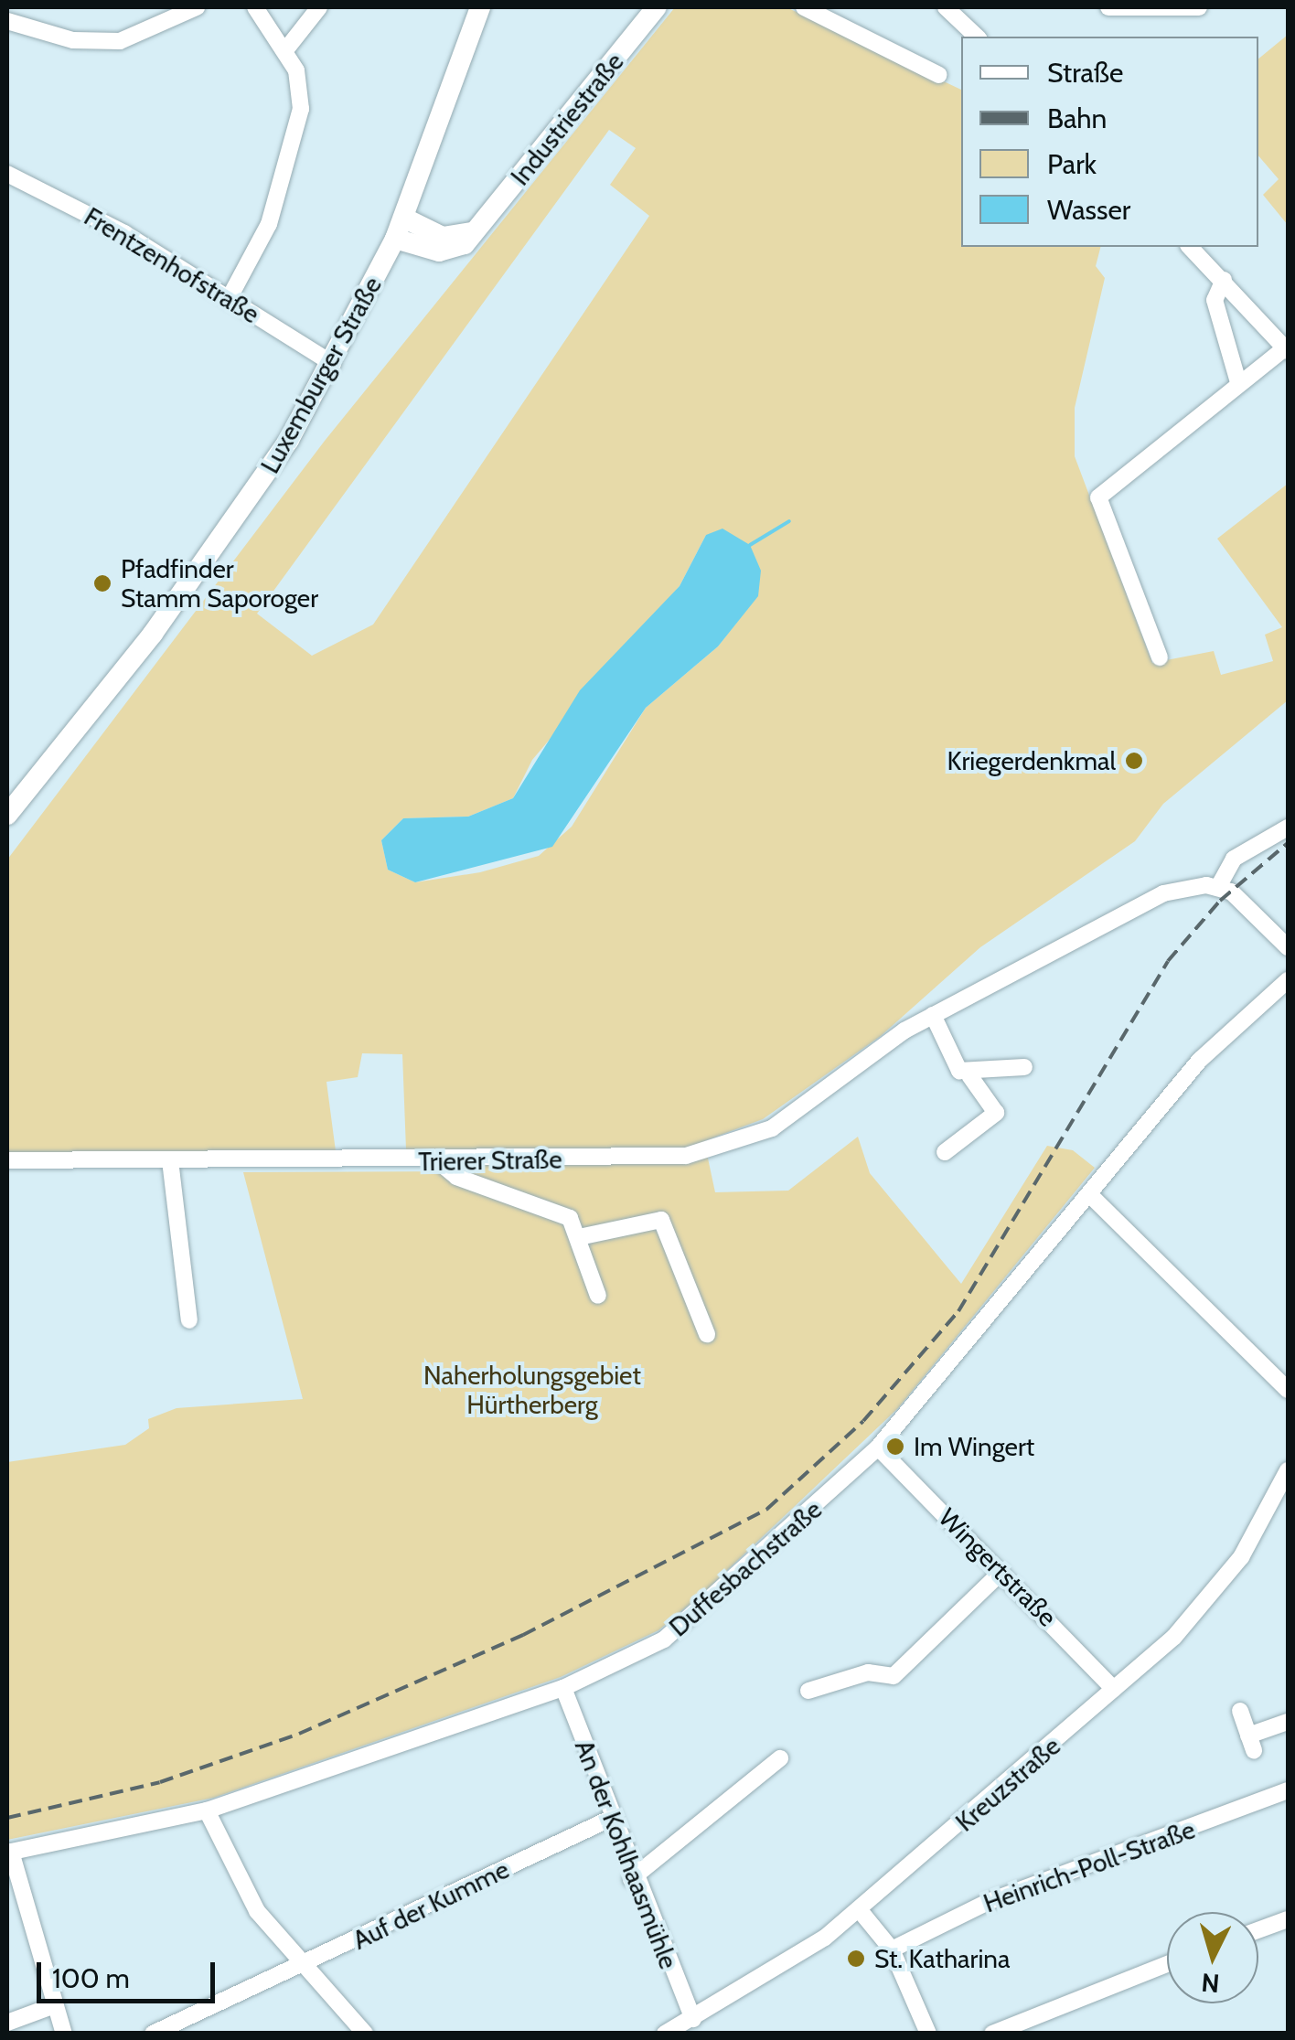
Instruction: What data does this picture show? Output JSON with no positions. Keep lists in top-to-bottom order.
{
  "streets": {
    "main road": ["Industriestraße", "Luxemburger Straße"],
    "street": [
      "Frentzenhofstraße",
      "Trierer Straße",
      "Wingertstraße",
      "Duffesbachstraße",
      "Kreuzstraße",
      "An der Kohlhaasmühle",
      "Heinrich-Poll-Straße",
      "Auf der Kumme"
    ]
  },
  "crossings": [
    ["Industriestraße", "Luxemburger Straße"],
    ["Frentzenhofstraße", "Luxemburger Straße"],
    ["Wingertstraße", "Duffesbachstraße"],
    ["Wingertstraße", "Kreuzstraße"],
    ["Duffesbachstraße", "An der Kohlhaasmühle"],
    ["Kreuzstraße", "An der Kohlhaasmühle"],
    ["An der Kohlhaasmühle", "Auf der Kumme"]
  ],
  "parks": ["Naherholungsgebiet Hürtherberg"],
  "places": [
    "Pfadfinder Stamm Saporoger",
    "Kriegerdenkmal",
    "Im Wingert",
    "St. Katharina"
  ],
  "legend": [
    "Straße",
    "Bahn",
    "Park",
    "Wasser"
  ],
  "scale_bar": "100 m",
  "north": "bottom"
}
